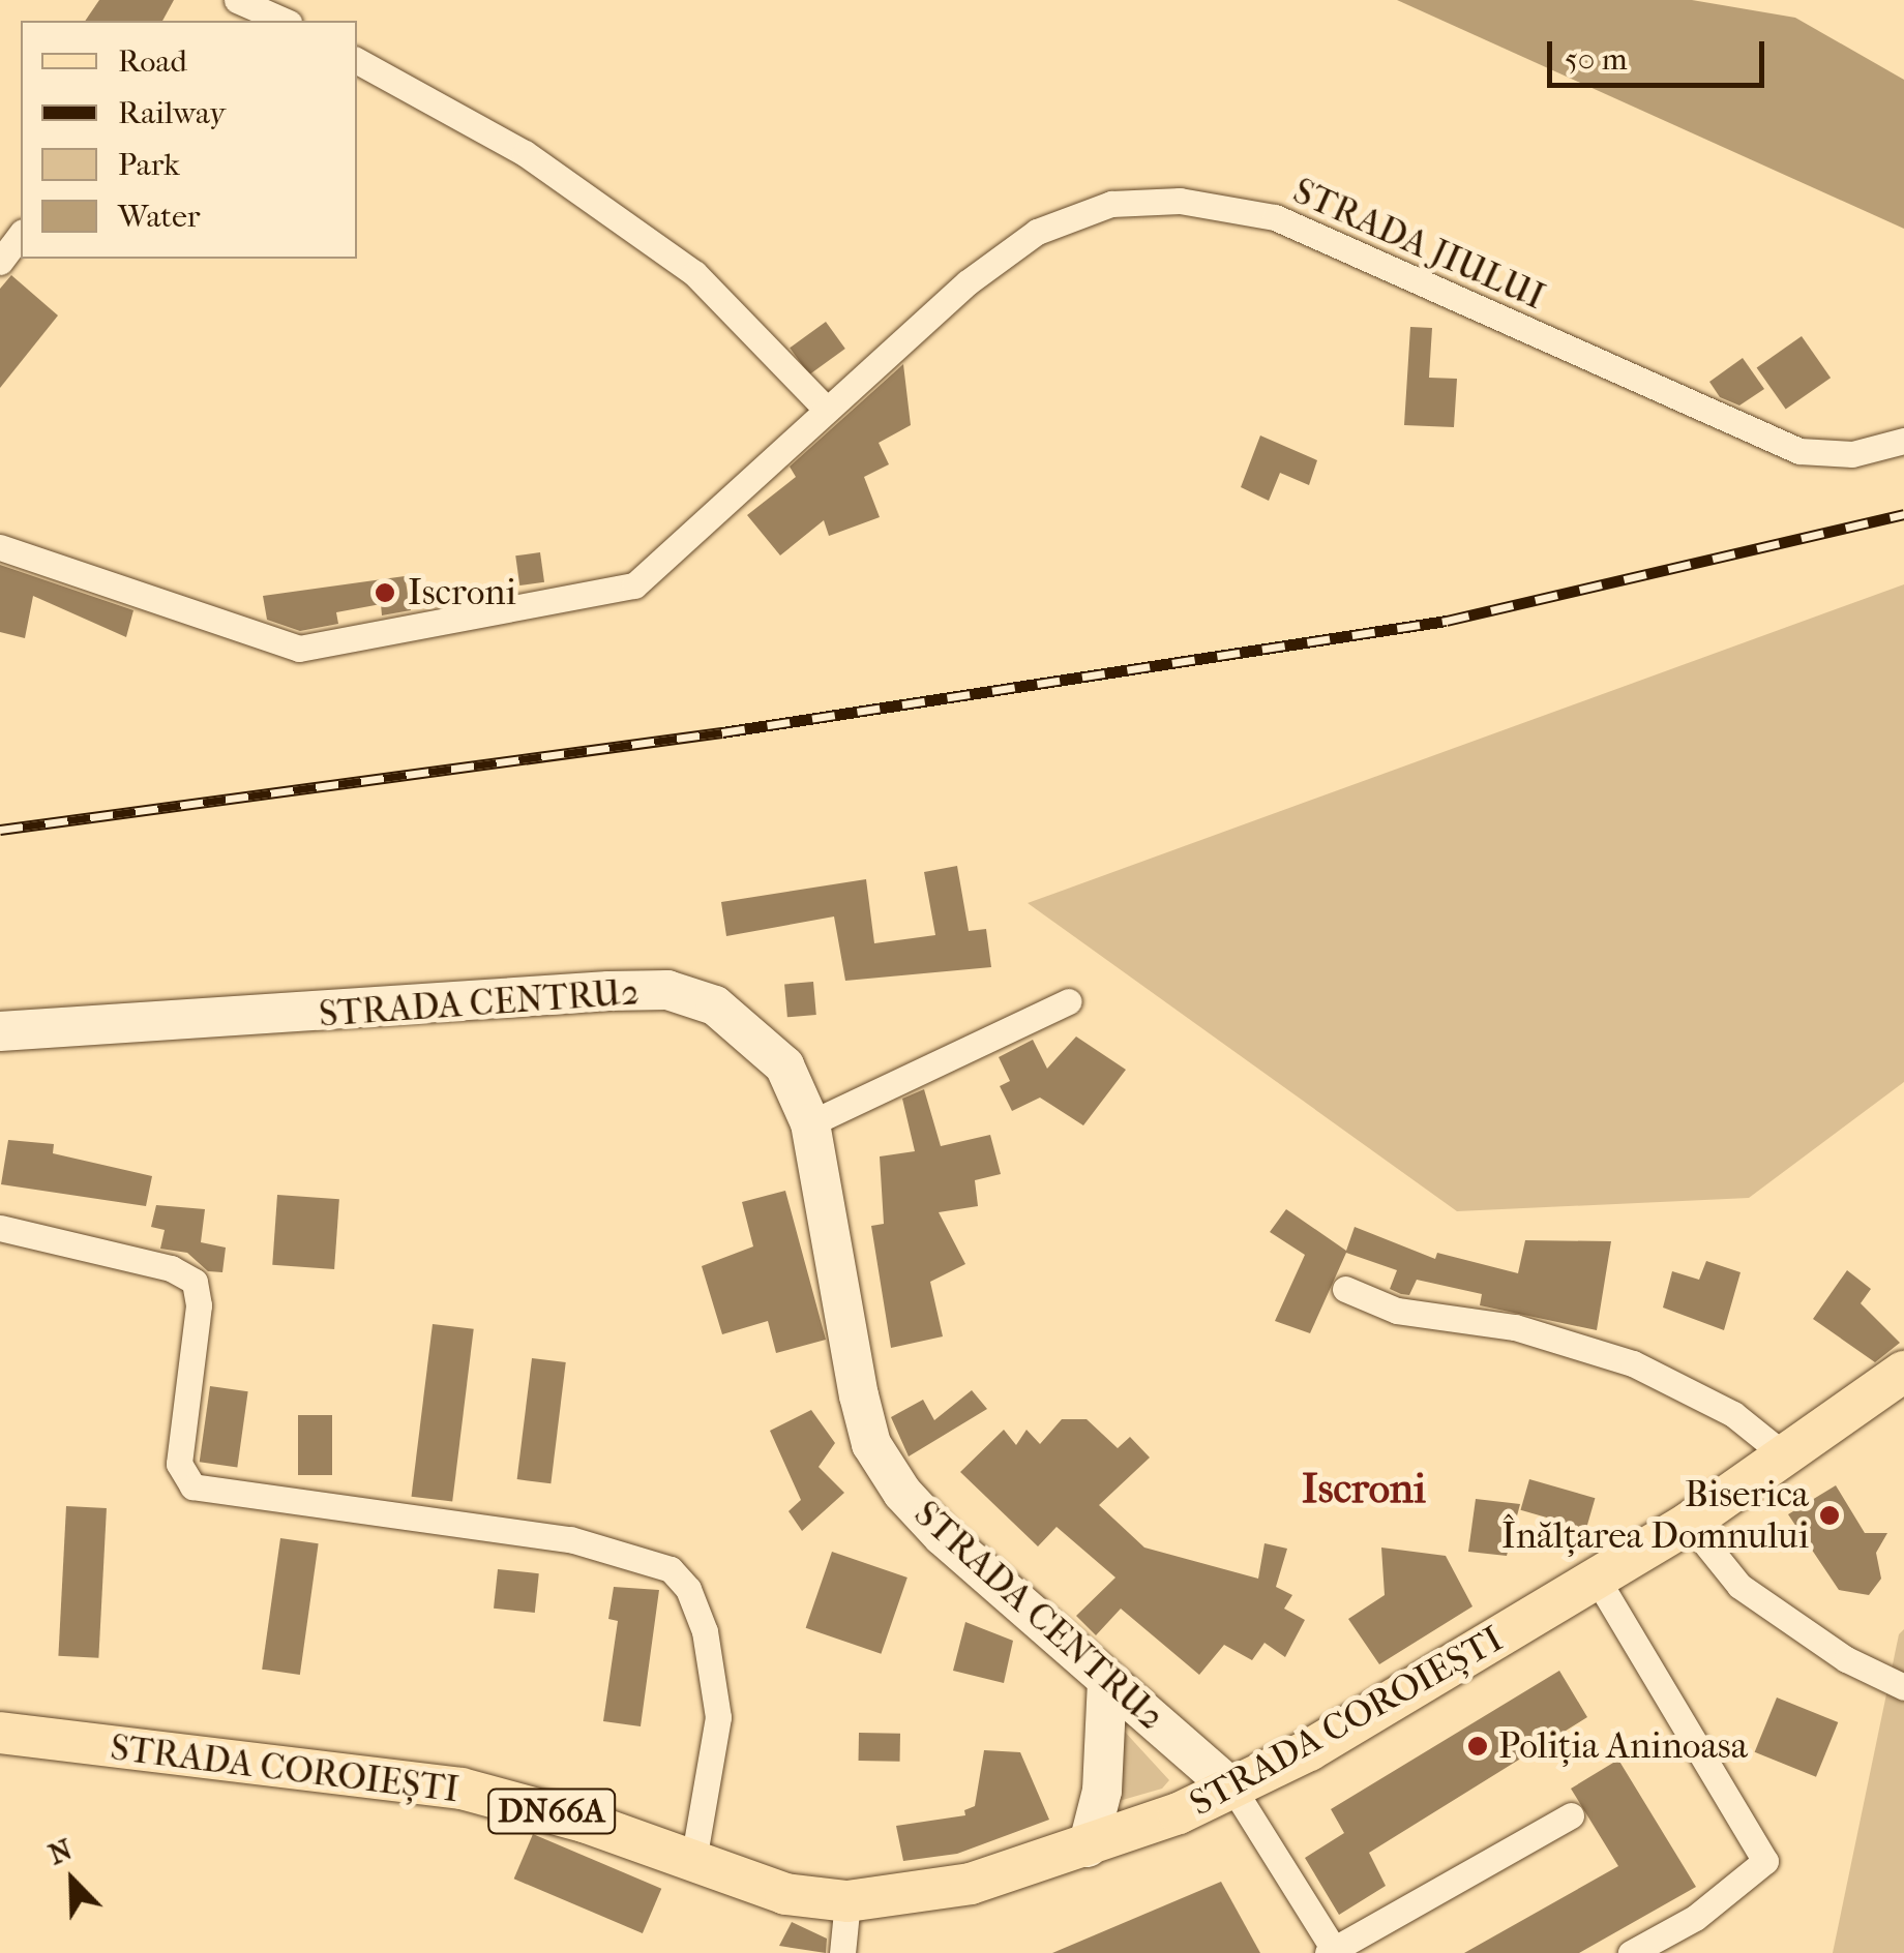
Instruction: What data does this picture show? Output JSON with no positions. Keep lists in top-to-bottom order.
{
  "streets": {
    "main road": ["STRADA COROIEȘTI", "DN66A"],
    "street": ["STRADA JIULUI", "STRADA CENTRU2"]
  },
  "crossings": [
    ["STRADA CENTRU2", "STRADA COROIEȘTI"]
  ],
  "districts": ["Iscroni"],
  "places": ["Iscroni", "Biserica Înălțarea Domnului", "Poliția Aninoasa"],
  "legend": [
    "Road",
    "Railway",
    "Park",
    "Water"
  ],
  "scale_bar": "50 m",
  "north": "top left"
}
